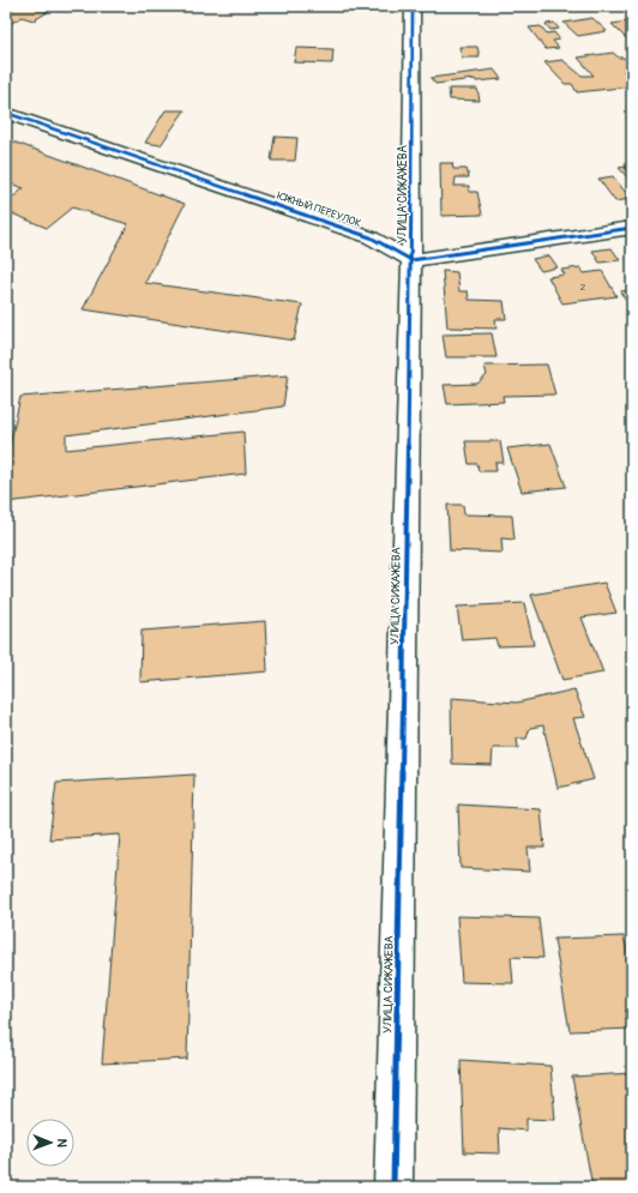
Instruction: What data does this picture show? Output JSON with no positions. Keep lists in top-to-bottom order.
{
  "streets": {
    "street": ["УЛИЦА СИЖАЖЕВА", "ЮЖНЫЙ ПЕРЕУЛОК"]
  },
  "crossings": [
    ["УЛИЦА СИЖАЖЕВА", "ЮЖНЫЙ ПЕРЕУЛОК"]
  ],
  "house_numbers": ["2"],
  "north": "right"
}
